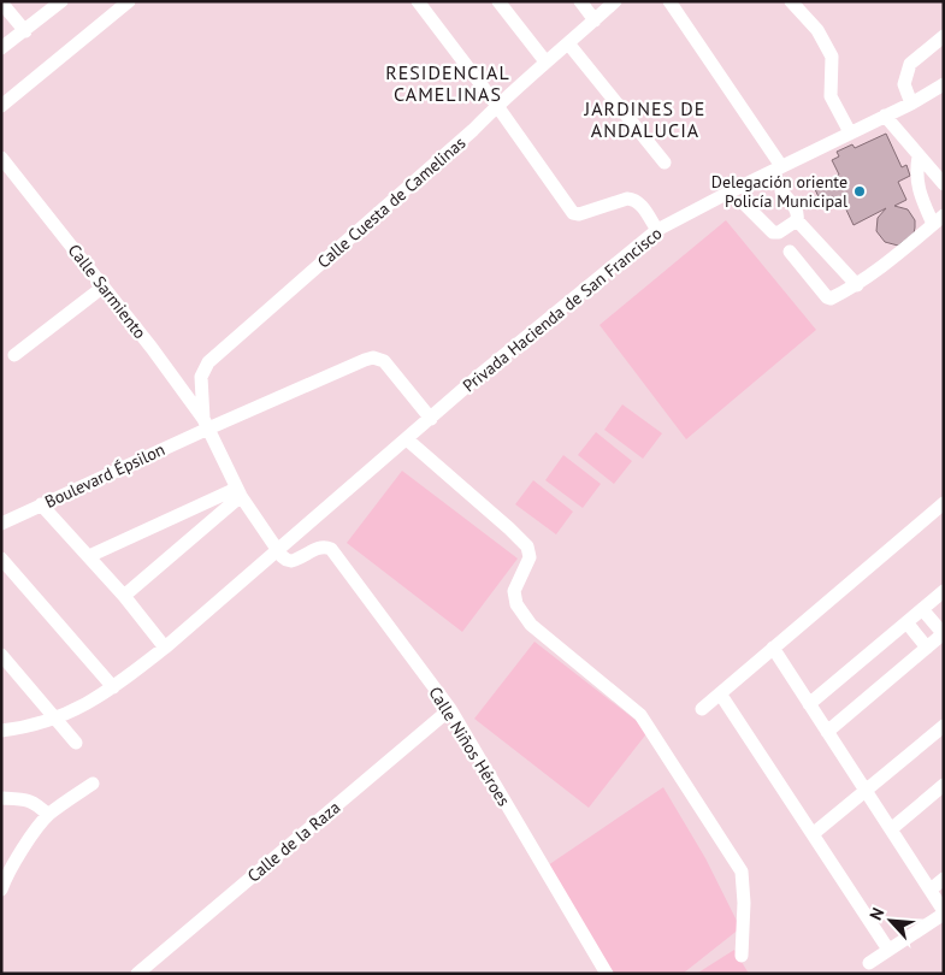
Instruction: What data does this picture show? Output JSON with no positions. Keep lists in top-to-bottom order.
{
  "streets": {
    "street": [
      "Calle Cuesta de Camelinas",
      "Calle Sarmiento",
      "Privada Hacienda de San Francisco",
      "Boulevard Épsilon",
      "Calle Niños Héroes",
      "Calle de la Raza"
    ]
  },
  "crossings": [
    ["Calle Cuesta de Camelinas", "Calle Sarmiento"],
    ["Calle Cuesta de Camelinas", "Boulevard Épsilon"],
    ["Calle Sarmiento", "Boulevard Épsilon"],
    ["Privada Hacienda de San Francisco", "Boulevard Épsilon"],
    ["Privada Hacienda de San Francisco", "Calle Niños Héroes"],
    ["Calle Niños Héroes", "Calle de la Raza"]
  ],
  "districts": ["RESIDENCIAL CAMELINAS", "JARDINES DE ANDALUCIA"],
  "places": ["Delegación oriente Policía Municipal"],
  "north": "top left"
}
